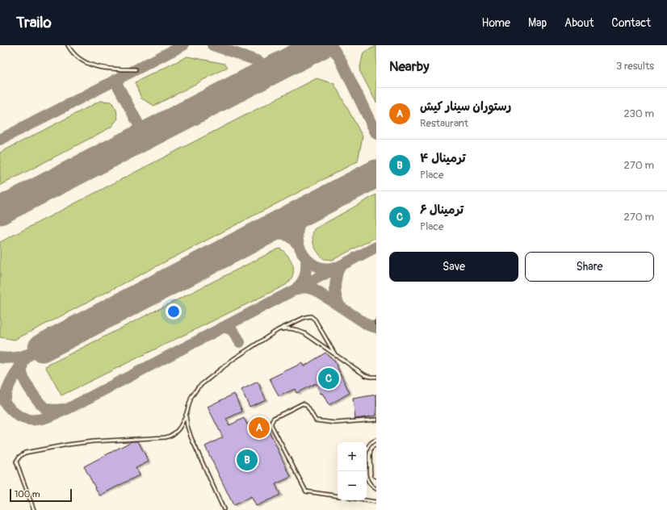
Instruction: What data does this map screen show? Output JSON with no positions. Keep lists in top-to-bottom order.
{
  "scale_bar": "100 m",
  "page": {
    "header": "Trailo",
    "nav": [
      "Home",
      "Map",
      "About",
      "Contact"
    ],
    "heading": ["Nearby", "3 results"],
    "list": [
      {
        "mark": "A",
        "name": "رستوران سینار کیش",
        "note": "Restaurant",
        "value": "230 m"
      },
      {
        "mark": "B",
        "name": "ترمینال ۴",
        "note": "Place",
        "value": "270 m"
      },
      {
        "mark": "C",
        "name": "ترمینال ۶",
        "note": "Place",
        "value": "270 m"
      }
    ],
    "buttons": ["Save", "Share"],
    "pins": ["C", "A", "B"],
    "map_buttons": ["+", "−"],
    "scale": "100 m"
  }
}
